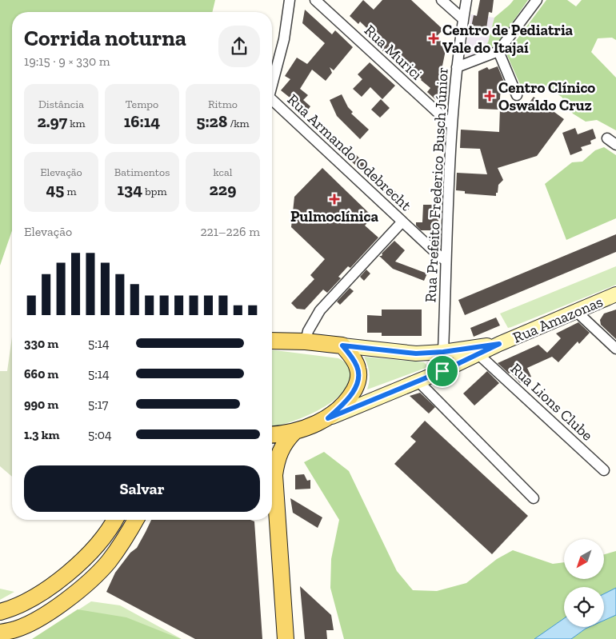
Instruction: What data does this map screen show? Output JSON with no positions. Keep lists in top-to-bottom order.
{
  "streets": {
    "main road": ["Rua Amazonas"],
    "street": [
      "Rua Murici",
      "Rua Armando Odebrecht",
      "Rua Prefeito Frederico Busch Júnior",
      "Rua Lions Clube"
    ]
  },
  "crossings": [
    ["Rua Murici", "Rua Prefeito Frederico Busch Júnior"],
    ["Rua Armando Odebrecht", "Rua Prefeito Frederico Busch Júnior"],
    ["Rua Prefeito Frederico Busch Júnior", "Rua Amazonas"],
    ["Rua Amazonas", "Rua Lions Clube"]
  ],
  "places": {
    "health": ["Centro de Pediatria Vale do Itajaí", "Centro Clínico Oswaldo Cruz", "Pulmoclínica"]
  },
  "north": "bottom left",
  "page": {
    "heading": ["Corrida noturna", "19:15 · 9 × 330 m"],
    "stats": [
      ["Distância", "2.97 km"],
      ["Tempo", "16:14"],
      ["Ritmo", "5:28 /km"],
      ["Elevação", "45 m"],
      ["Batimentos", "134 bpm"],
      ["kcal", "229"]
    ],
    "chart": ["Elevação", "221–226 m"],
    "list": [
      {
        "name": "330 m",
        "note": "5:14"
      },
      {
        "name": "660 m",
        "note": "5:14"
      },
      {
        "name": "990 m",
        "note": "5:17"
      },
      {
        "name": "1.3 km",
        "note": "5:04"
      }
    ],
    "buttons": "Salvar"
  }
}
